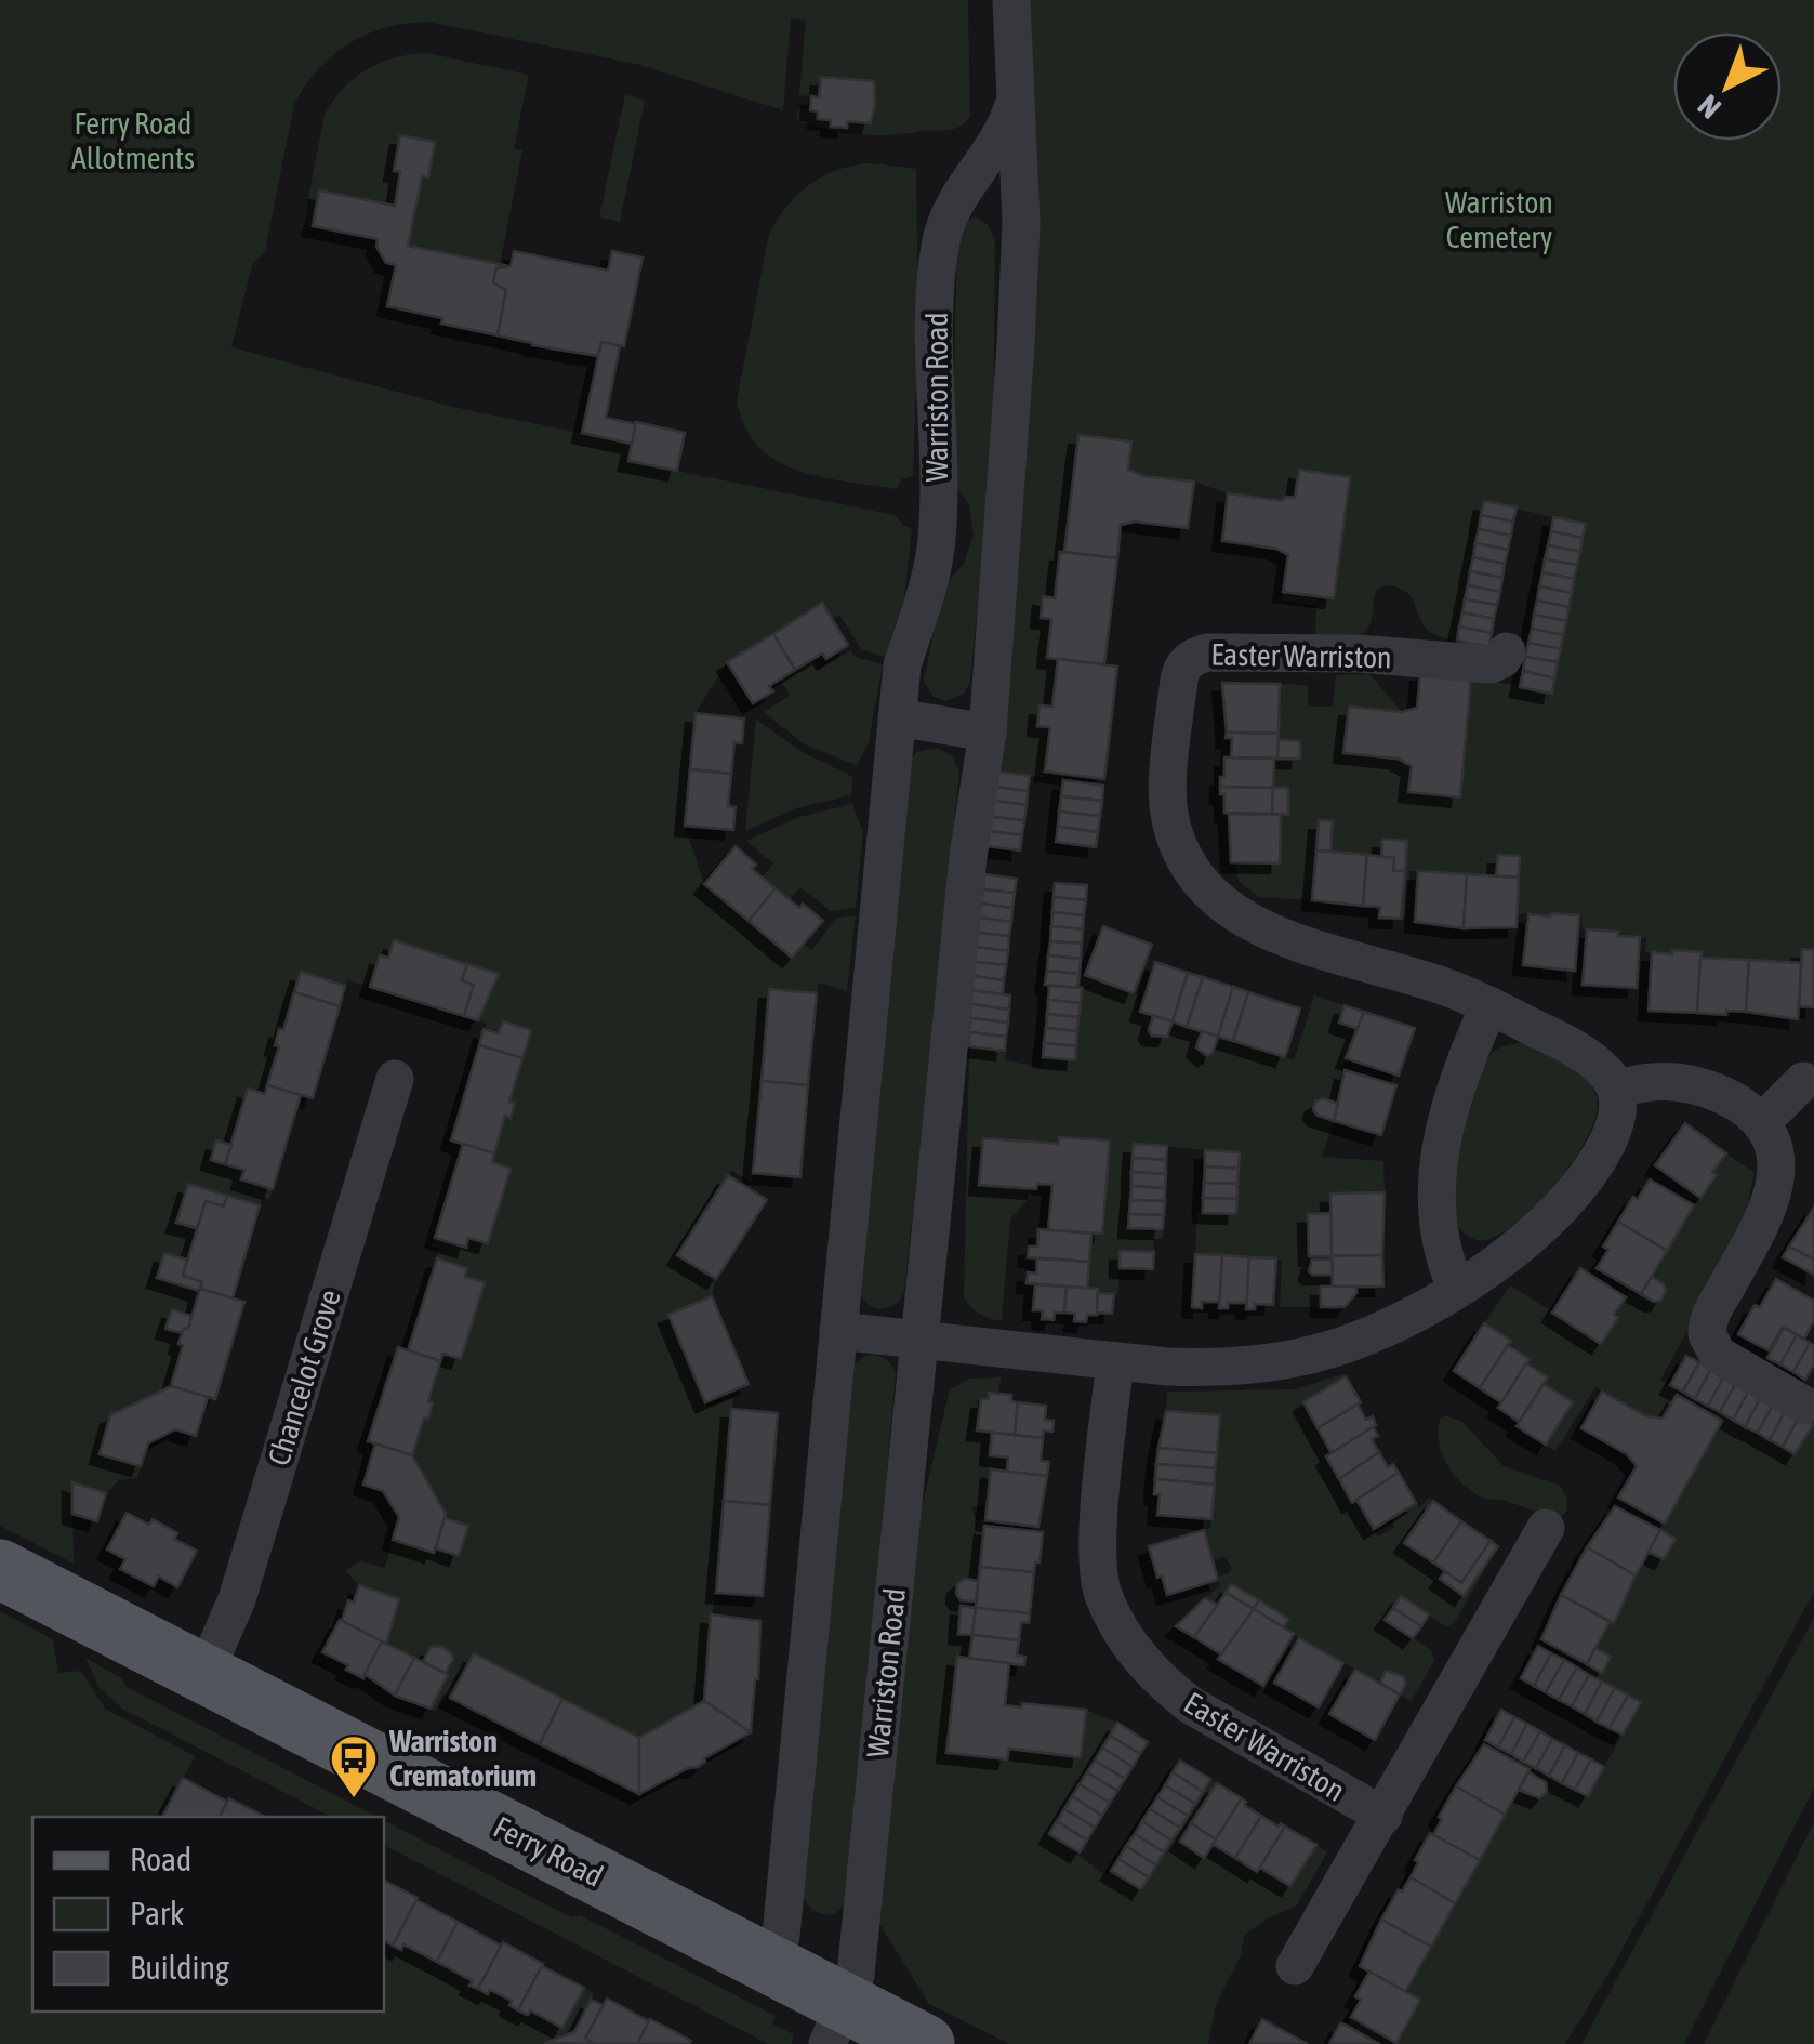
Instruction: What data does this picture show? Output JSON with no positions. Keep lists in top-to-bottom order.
{
  "streets": {
    "main road": ["Ferry Road"],
    "street": ["Warriston Road", "Easter Warriston", "Chancelot Grove"]
  },
  "crossings": [
    ["Warriston Road", "Ferry Road"],
    ["Chancelot Grove", "Ferry Road"]
  ],
  "parks": ["Ferry Road Allotments", "Warriston Cemetery"],
  "places": {
    "bus stop": ["Warriston Crematorium"]
  },
  "legend": ["Road", "Park", "Building"],
  "north": "bottom left"
}
